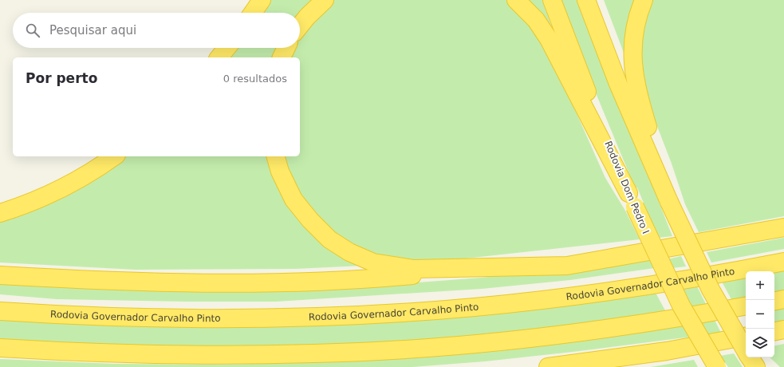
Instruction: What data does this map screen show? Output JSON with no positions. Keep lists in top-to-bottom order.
{
  "streets": {
    "highway": ["Rodovia Dom Pedro I", "Rodovia Governador Carvalho Pinto"]
  },
  "page": {
    "search": "Pesquisar aqui",
    "heading": ["Por perto", "0 resultados"],
    "map_buttons": ["+", "−"]
  }
}
